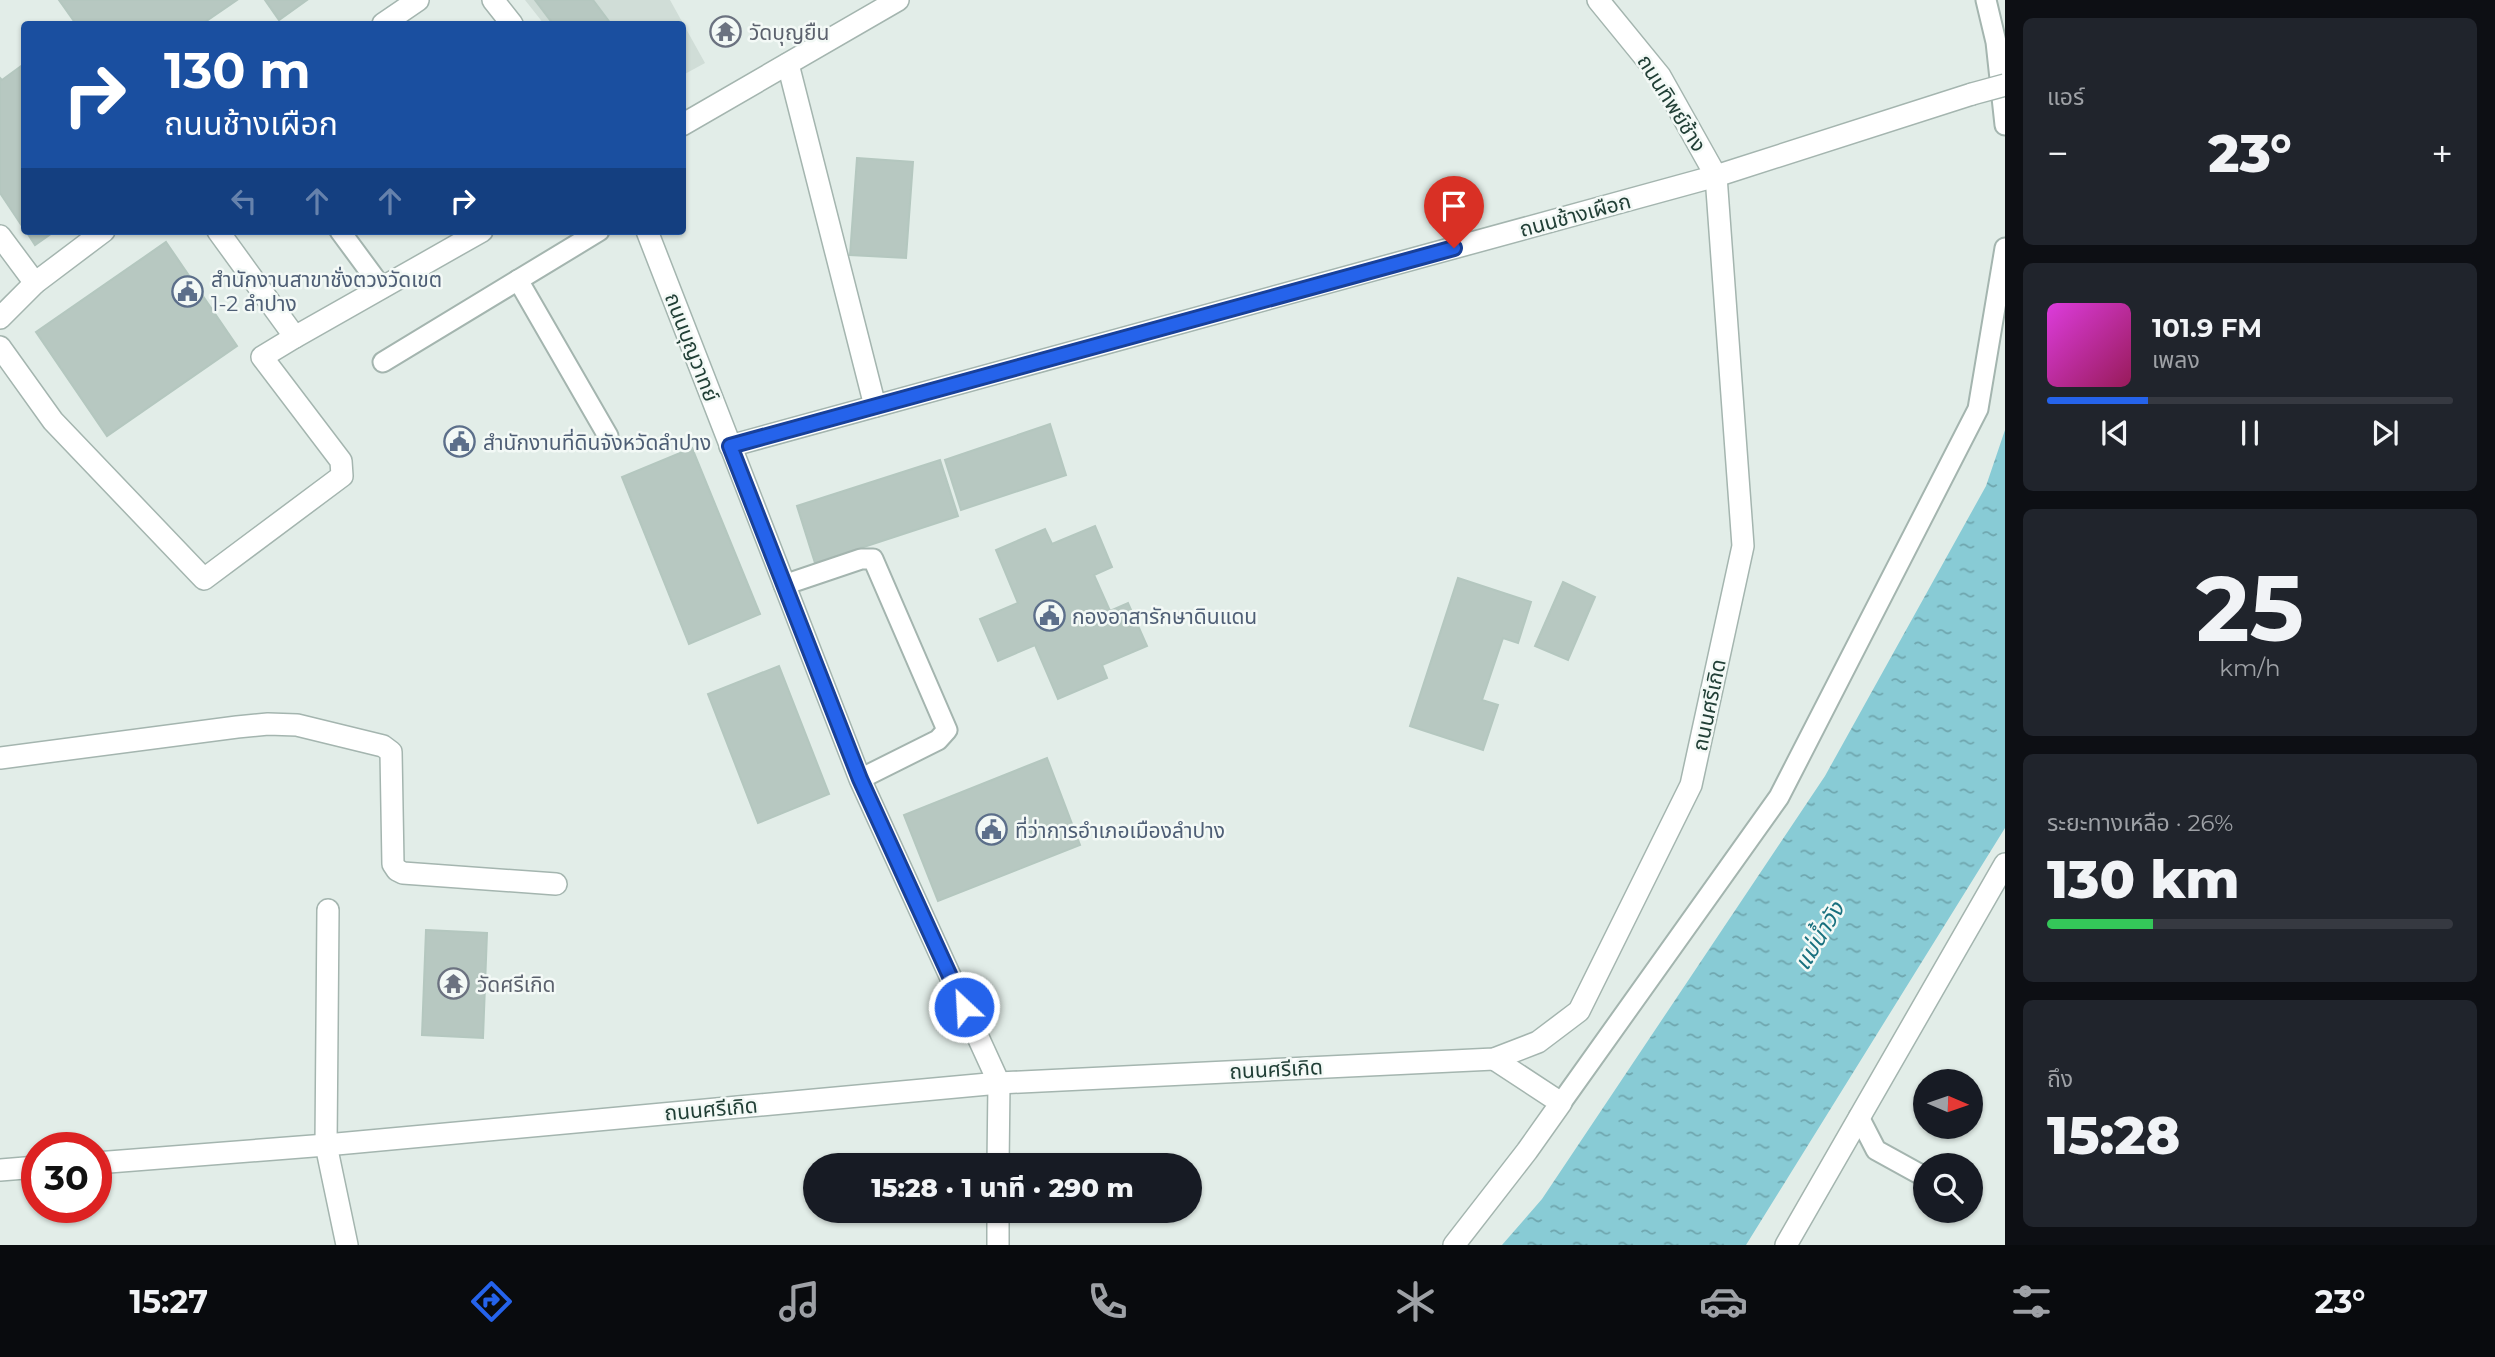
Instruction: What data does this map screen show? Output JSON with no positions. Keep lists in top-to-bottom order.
{
  "streets": {
    "street": [
      "ถนนทิพย์ช้าง",
      "ถนนช้างเผือก",
      "ถนนบุญวาทย์",
      "ถนนศรีเกิด"
    ]
  },
  "crossings": [
    ["ถนนทิพย์ช้าง", "ถนนช้างเผือก"],
    ["ถนนทิพย์ช้าง", "ถนนศรีเกิด"],
    ["ถนนช้างเผือก", "ถนนบุญวาทย์"],
    ["ถนนช้างเผือก", "ถนนศรีเกิด"],
    ["ถนนบุญวาทย์", "ถนนศรีเกิด"]
  ],
  "water": ["แม่น้ำวัง"],
  "places": {
    "temple": ["วัดบุญยืน", "วัดศรีเกิด"],
    "public building": [
      "สำนักงานสาขาชั่งตวงวัดเขต 1-2 ลำปาง",
      "สำนักงานที่ดินจังหวัดลำปาง",
      "กองอาสารักษาดินแดน",
      "ที่ว่าการอำเภอเมืองลำปาง"
    ]
  },
  "north": "right",
  "page": {
    "tile": [
      "แอร์",
      ["25", "km/h"],
      ["ระยะทางเหลือ · 26%", "130 km"],
      ["ถึง", "15:28"]
    ],
    "turn": ["130 m", "ถนนช้างเผือก"],
    "heat": ["−", "23°", "+"],
    "song": ["101.9 FM", "เพลง"],
    "limit": "30",
    "trip": "15:28 · 1 นาที · 290 m",
    "tabs": ["15:27", "23°"]
  }
}
